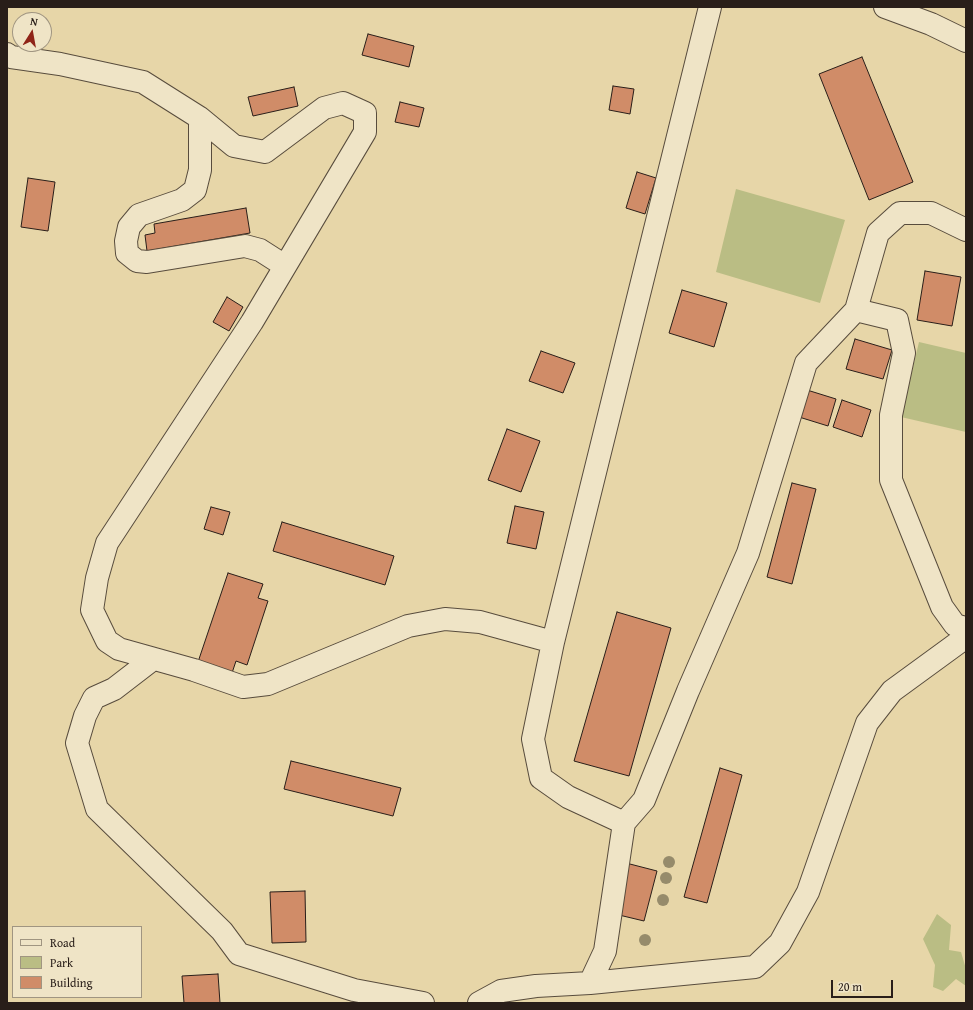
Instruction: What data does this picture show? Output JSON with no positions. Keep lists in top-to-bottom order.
{
  "legend": ["Road", "Park", "Building"],
  "scale_bar": "20 m",
  "north": "top"
}
